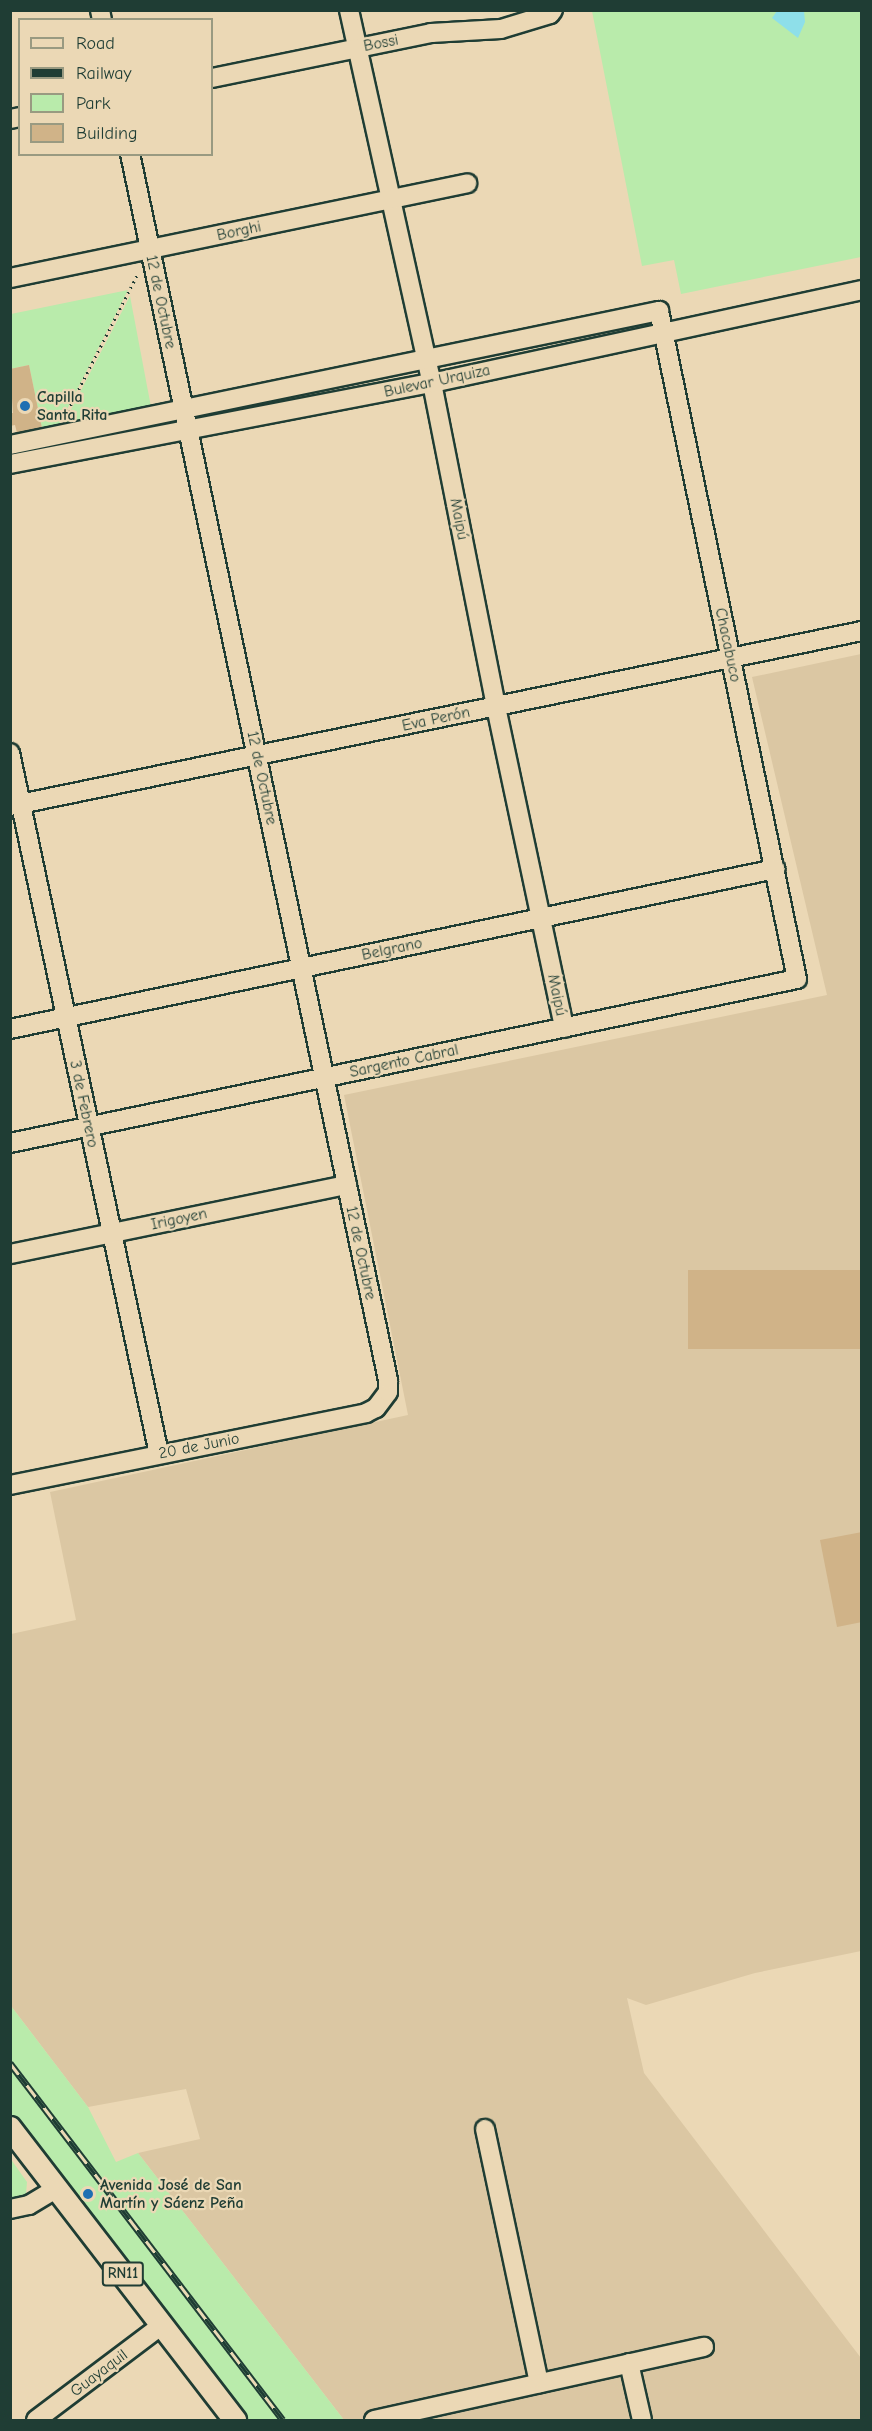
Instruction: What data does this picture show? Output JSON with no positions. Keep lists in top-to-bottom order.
{
  "streets": {
    "main road": ["RN11"],
    "street": [
      "Bossi",
      "Borghi",
      "12 de Octubre",
      "Bulevar Urquiza",
      "Maipú",
      "Chacabuco",
      "Eva Perón",
      "Belgrano",
      "Sargento Cabral",
      "3 de Febrero",
      "Irigoyen",
      "20 de Junio",
      "Guayaquil"
    ]
  },
  "crossings": [
    ["Bossi", "Maipú"],
    ["Borghi", "12 de Octubre"],
    ["Borghi", "Maipú"],
    ["12 de Octubre", "Bulevar Urquiza"],
    ["12 de Octubre", "Eva Perón"],
    ["12 de Octubre", "Belgrano"],
    ["12 de Octubre", "Sargento Cabral"],
    ["12 de Octubre", "Irigoyen"],
    ["12 de Octubre", "20 de Junio"],
    ["Bulevar Urquiza", "Maipú"],
    ["Bulevar Urquiza", "Chacabuco"],
    ["Maipú", "Eva Perón"],
    ["Maipú", "Belgrano"],
    ["Maipú", "Sargento Cabral"],
    ["Chacabuco", "Eva Perón"],
    ["Chacabuco", "Belgrano"],
    ["Chacabuco", "Sargento Cabral"],
    ["Eva Perón", "3 de Febrero"],
    ["Belgrano", "3 de Febrero"],
    ["Sargento Cabral", "3 de Febrero"],
    ["3 de Febrero", "Irigoyen"],
    ["3 de Febrero", "20 de Junio"],
    ["RN11", "Guayaquil"]
  ],
  "places": ["Capilla Santa Rita", "Avenida José de San Martín y Sáenz Peña"],
  "legend": [
    "Road",
    "Railway",
    "Park",
    "Building"
  ]
}
